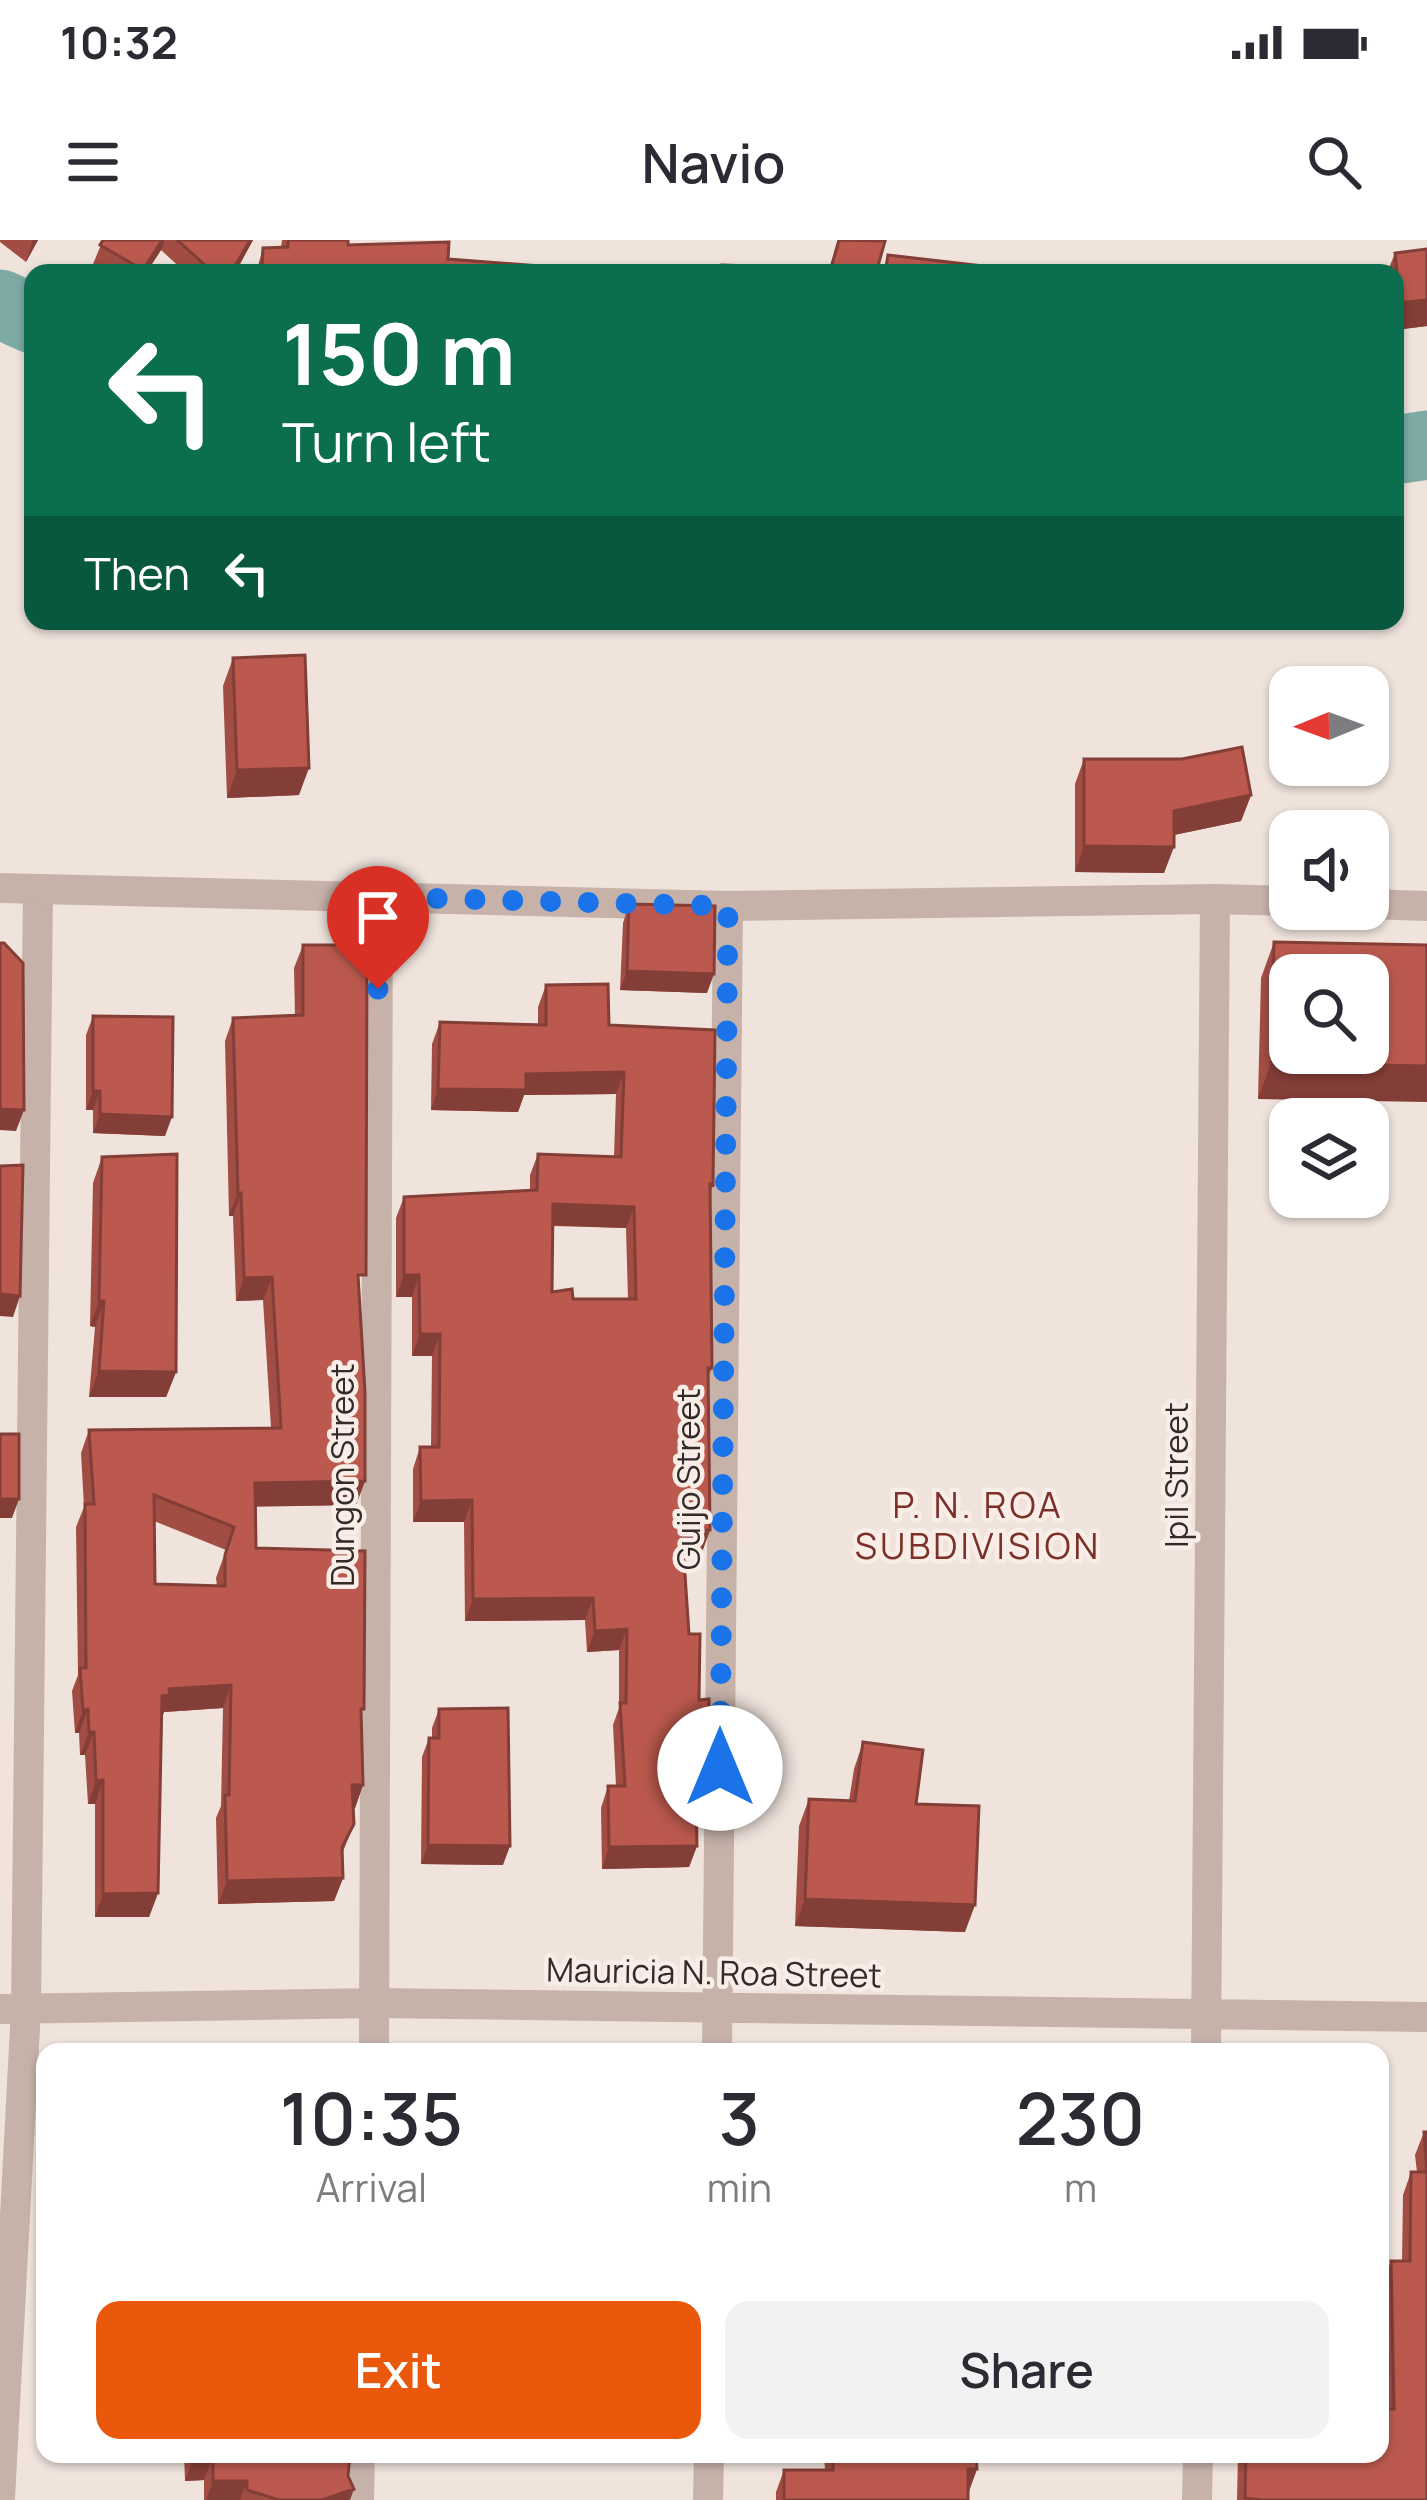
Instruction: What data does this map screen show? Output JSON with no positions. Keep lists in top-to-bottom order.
{
  "streets": {
    "street": [
      "Dungon Street",
      "Ipil Street",
      "Guijo Street",
      "Mauricia N. Roa Street"
    ]
  },
  "crossings": [
    ["Dungon Street", "Mauricia N. Roa Street"],
    ["Ipil Street", "Mauricia N. Roa Street"],
    ["Guijo Street", "Mauricia N. Roa Street"]
  ],
  "districts": ["P. N. ROA SUBDIVISION"],
  "north": "left",
  "page": {
    "status": "10:32",
    "header": "Navio",
    "turn": ["150 m", "Turn left"],
    "then": "Then",
    "eta": [
      "10:35",
      "Arrival",
      "3",
      "min",
      "230",
      "m"
    ],
    "buttons": ["Exit", "Share"]
  }
}
